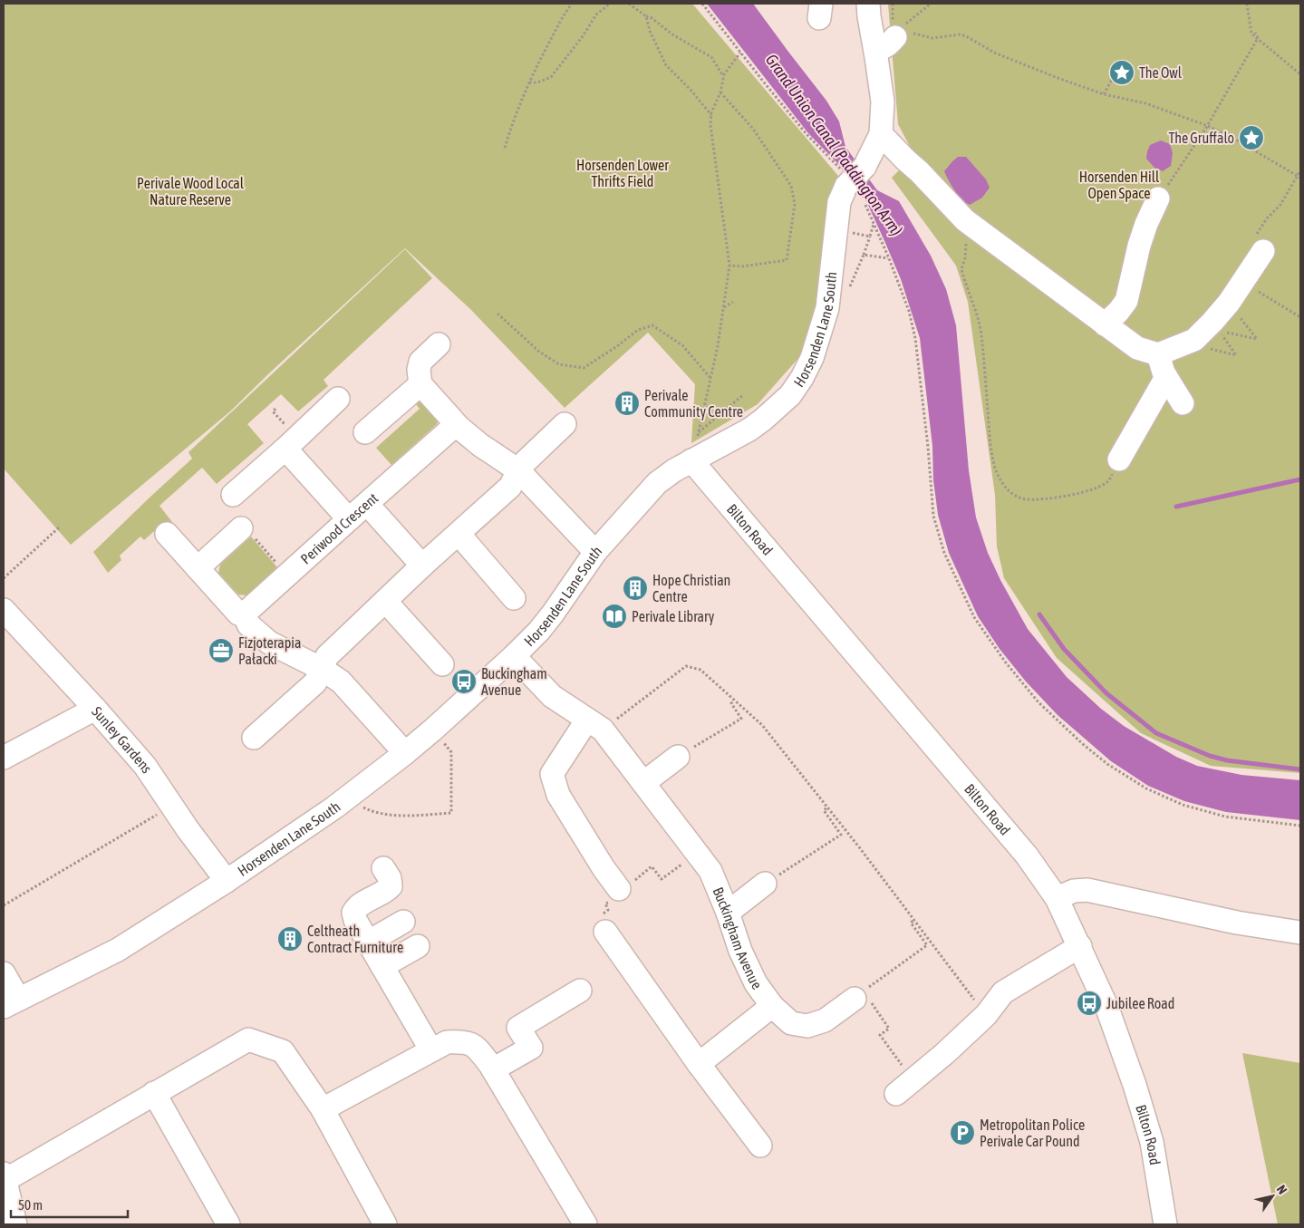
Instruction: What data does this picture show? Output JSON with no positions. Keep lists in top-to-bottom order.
{
  "streets": {
    "street": [
      "Horsenden Lane South",
      "Periwood Crescent",
      "Bilton Road",
      "Sunley Gardens",
      "Buckingham Avenue"
    ]
  },
  "crossings": [
    ["Horsenden Lane South", "Bilton Road"],
    ["Horsenden Lane South", "Sunley Gardens"],
    ["Horsenden Lane South", "Buckingham Avenue"]
  ],
  "water": ["Grand Union Canal (Paddington Arm)"],
  "parks": ["Horsenden Lower Thrifts Field", "Horsenden Hill Open Space", "Perivale Wood Local Nature Reserve"],
  "places": {
    "place": ["The Owl", "The Gruffalo"],
    "building": ["Perivale Community Centre", "Hope Christian Centre", "Celtheath Contract Furniture"],
    "library": ["Perivale Library"],
    "office": ["Fizjoterapia Pałacki"],
    "bus stop": ["Buckingham Avenue", "Jubilee Road"],
    "parking": ["Metropolitan Police Perivale Car Pound"]
  },
  "scale_bar": "50 m",
  "north": "top right"
}
